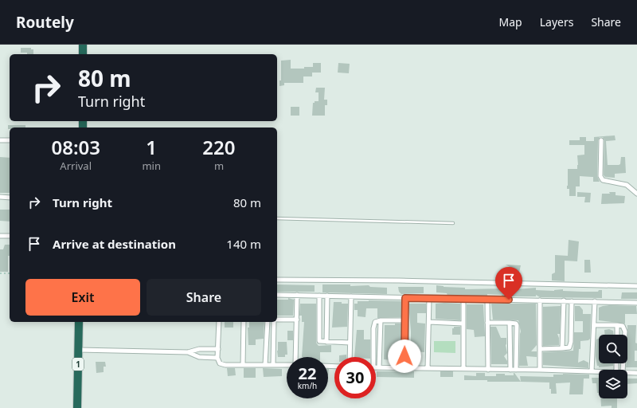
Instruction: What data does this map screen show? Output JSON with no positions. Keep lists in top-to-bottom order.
{
  "streets": {
    "highway": ["1"]
  },
  "page": {
    "header": "Routely",
    "nav": ["Map", "Layers", "Share"],
    "turn": ["80 m", "Turn right"],
    "eta": [
      "08:03",
      "Arrival",
      "1",
      "min",
      "220",
      "m"
    ],
    "list": [
      {
        "name": "Turn right",
        "value": "80 m"
      },
      {
        "name": "Arrive at destination",
        "value": "140 m"
      }
    ],
    "buttons": ["Exit", "Share"],
    "speed": "22 km/h",
    "limit": "30"
  }
}
